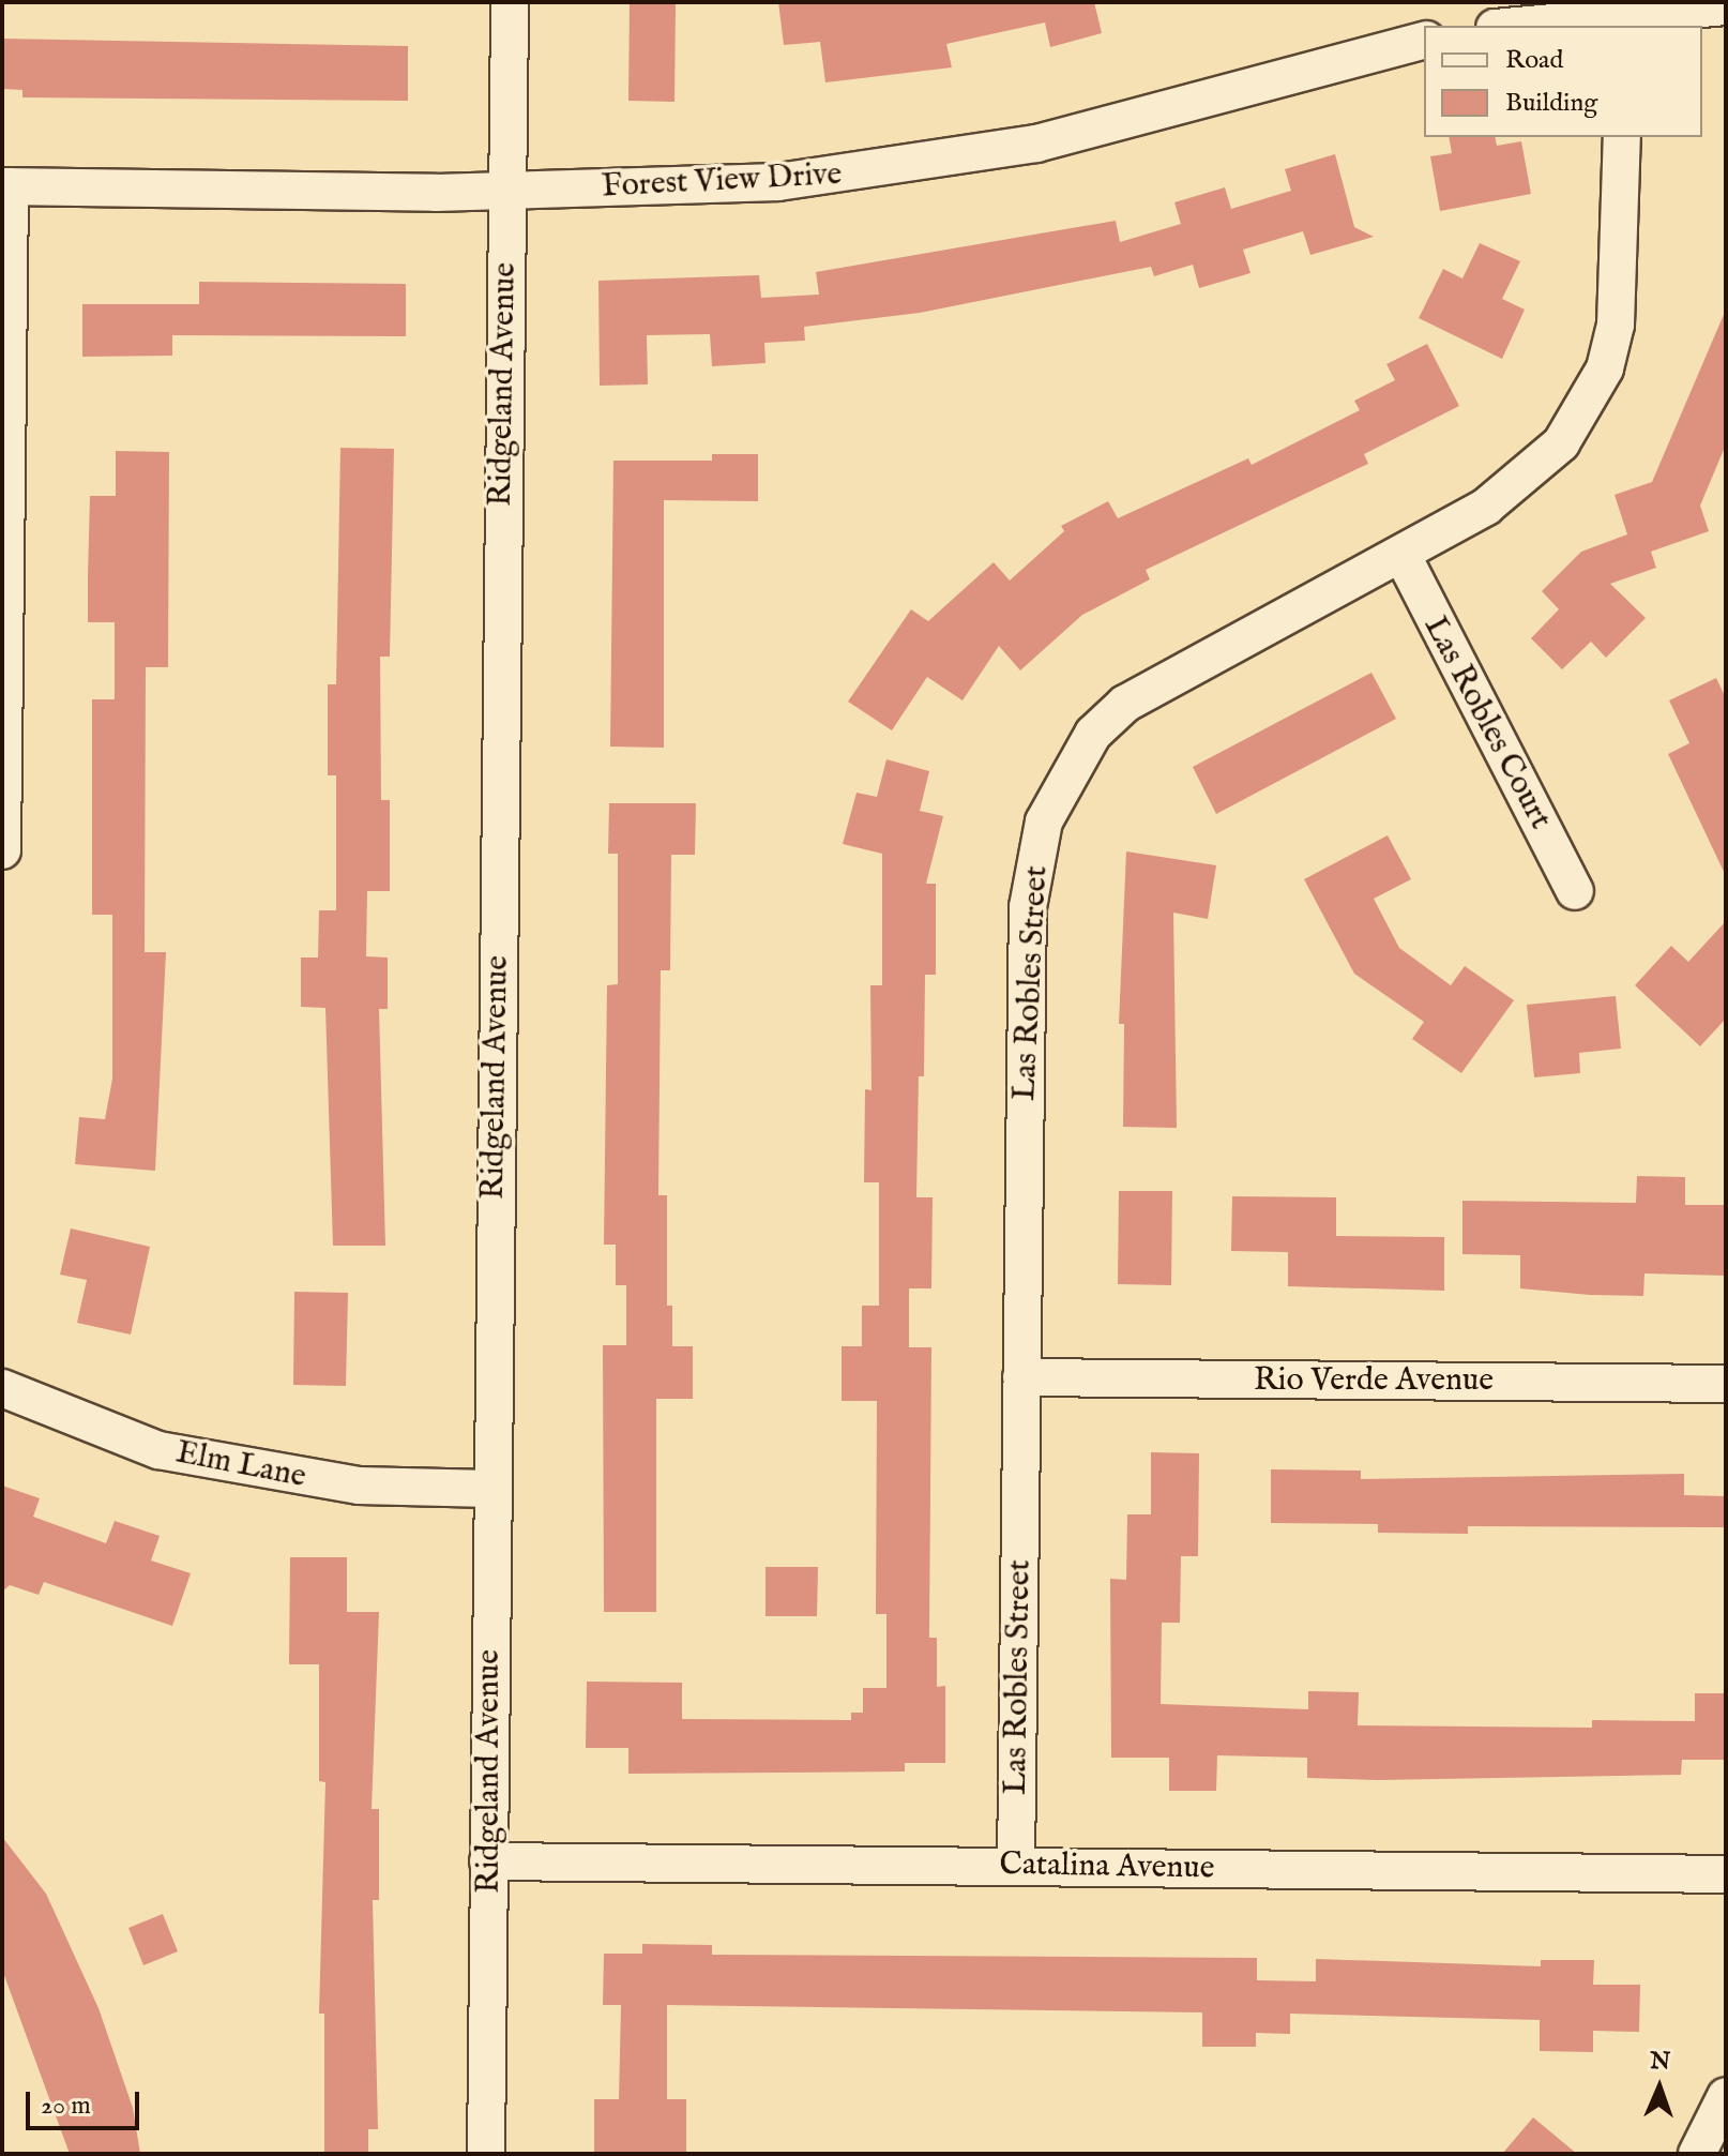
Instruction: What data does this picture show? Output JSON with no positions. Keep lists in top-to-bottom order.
{
  "streets": {
    "street": [
      "Forest View Drive",
      "Ridgeland Avenue",
      "Las Robles Court",
      "Las Robles Street",
      "Rio Verde Avenue",
      "Elm Lane",
      "Catalina Avenue"
    ]
  },
  "crossings": [
    ["Forest View Drive", "Ridgeland Avenue"],
    ["Ridgeland Avenue", "Elm Lane"],
    ["Ridgeland Avenue", "Catalina Avenue"],
    ["Las Robles Court", "Las Robles Street"],
    ["Las Robles Street", "Rio Verde Avenue"],
    ["Las Robles Street", "Catalina Avenue"]
  ],
  "legend": ["Road", "Building"],
  "scale_bar": "20 m",
  "north": "top"
}
